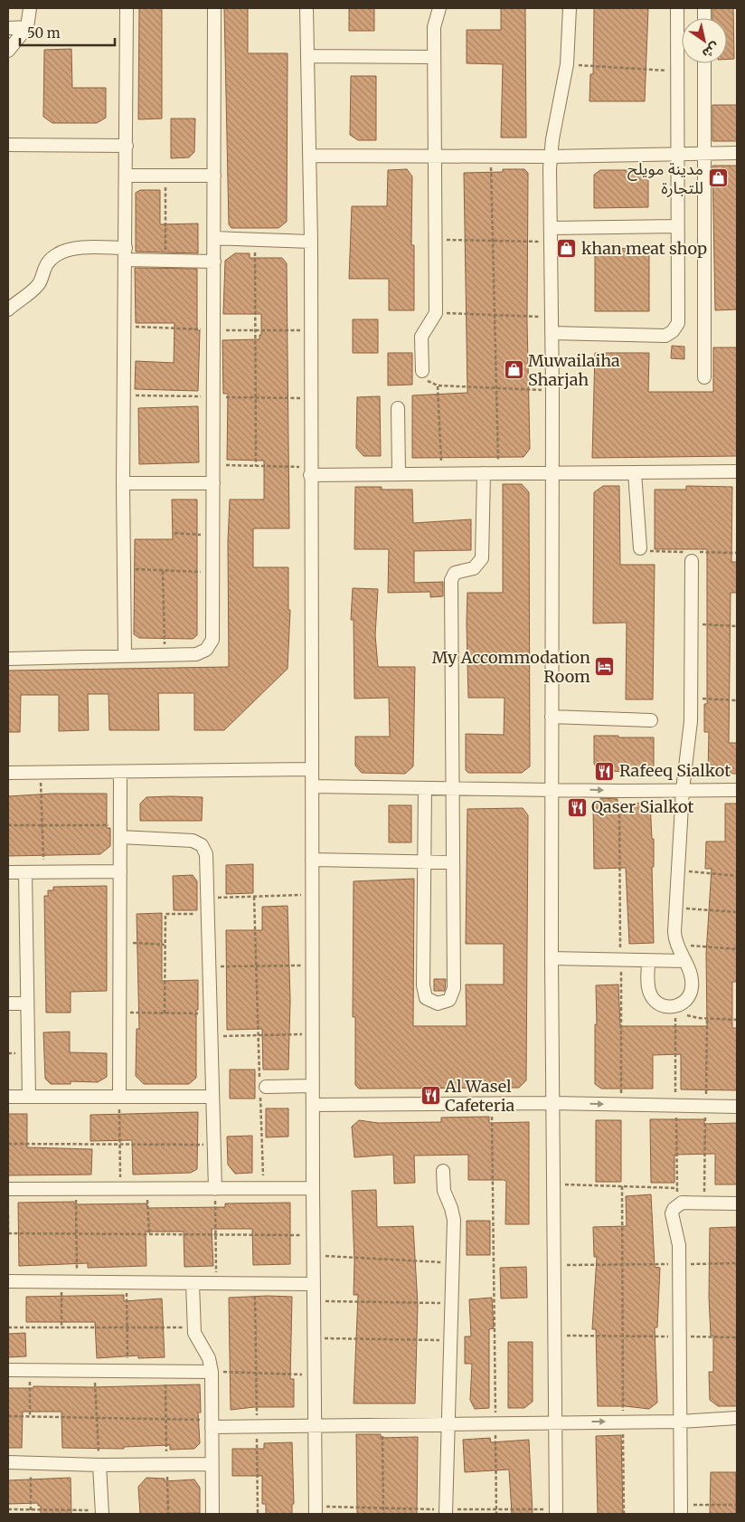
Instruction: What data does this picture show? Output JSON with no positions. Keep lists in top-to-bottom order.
{
  "places": {
    "shop": ["مدينة مويلح للتجارة", "khan meat shop", "Muwailaiha Sharjah"],
    "hotel": ["My Accommodation Room"],
    "restaurant": ["Rafeeq Sialkot", "Qaser Sialkot", "Al Wasel Cafeteria"]
  },
  "scale_bar": "50 m",
  "north": "bottom right"
}
